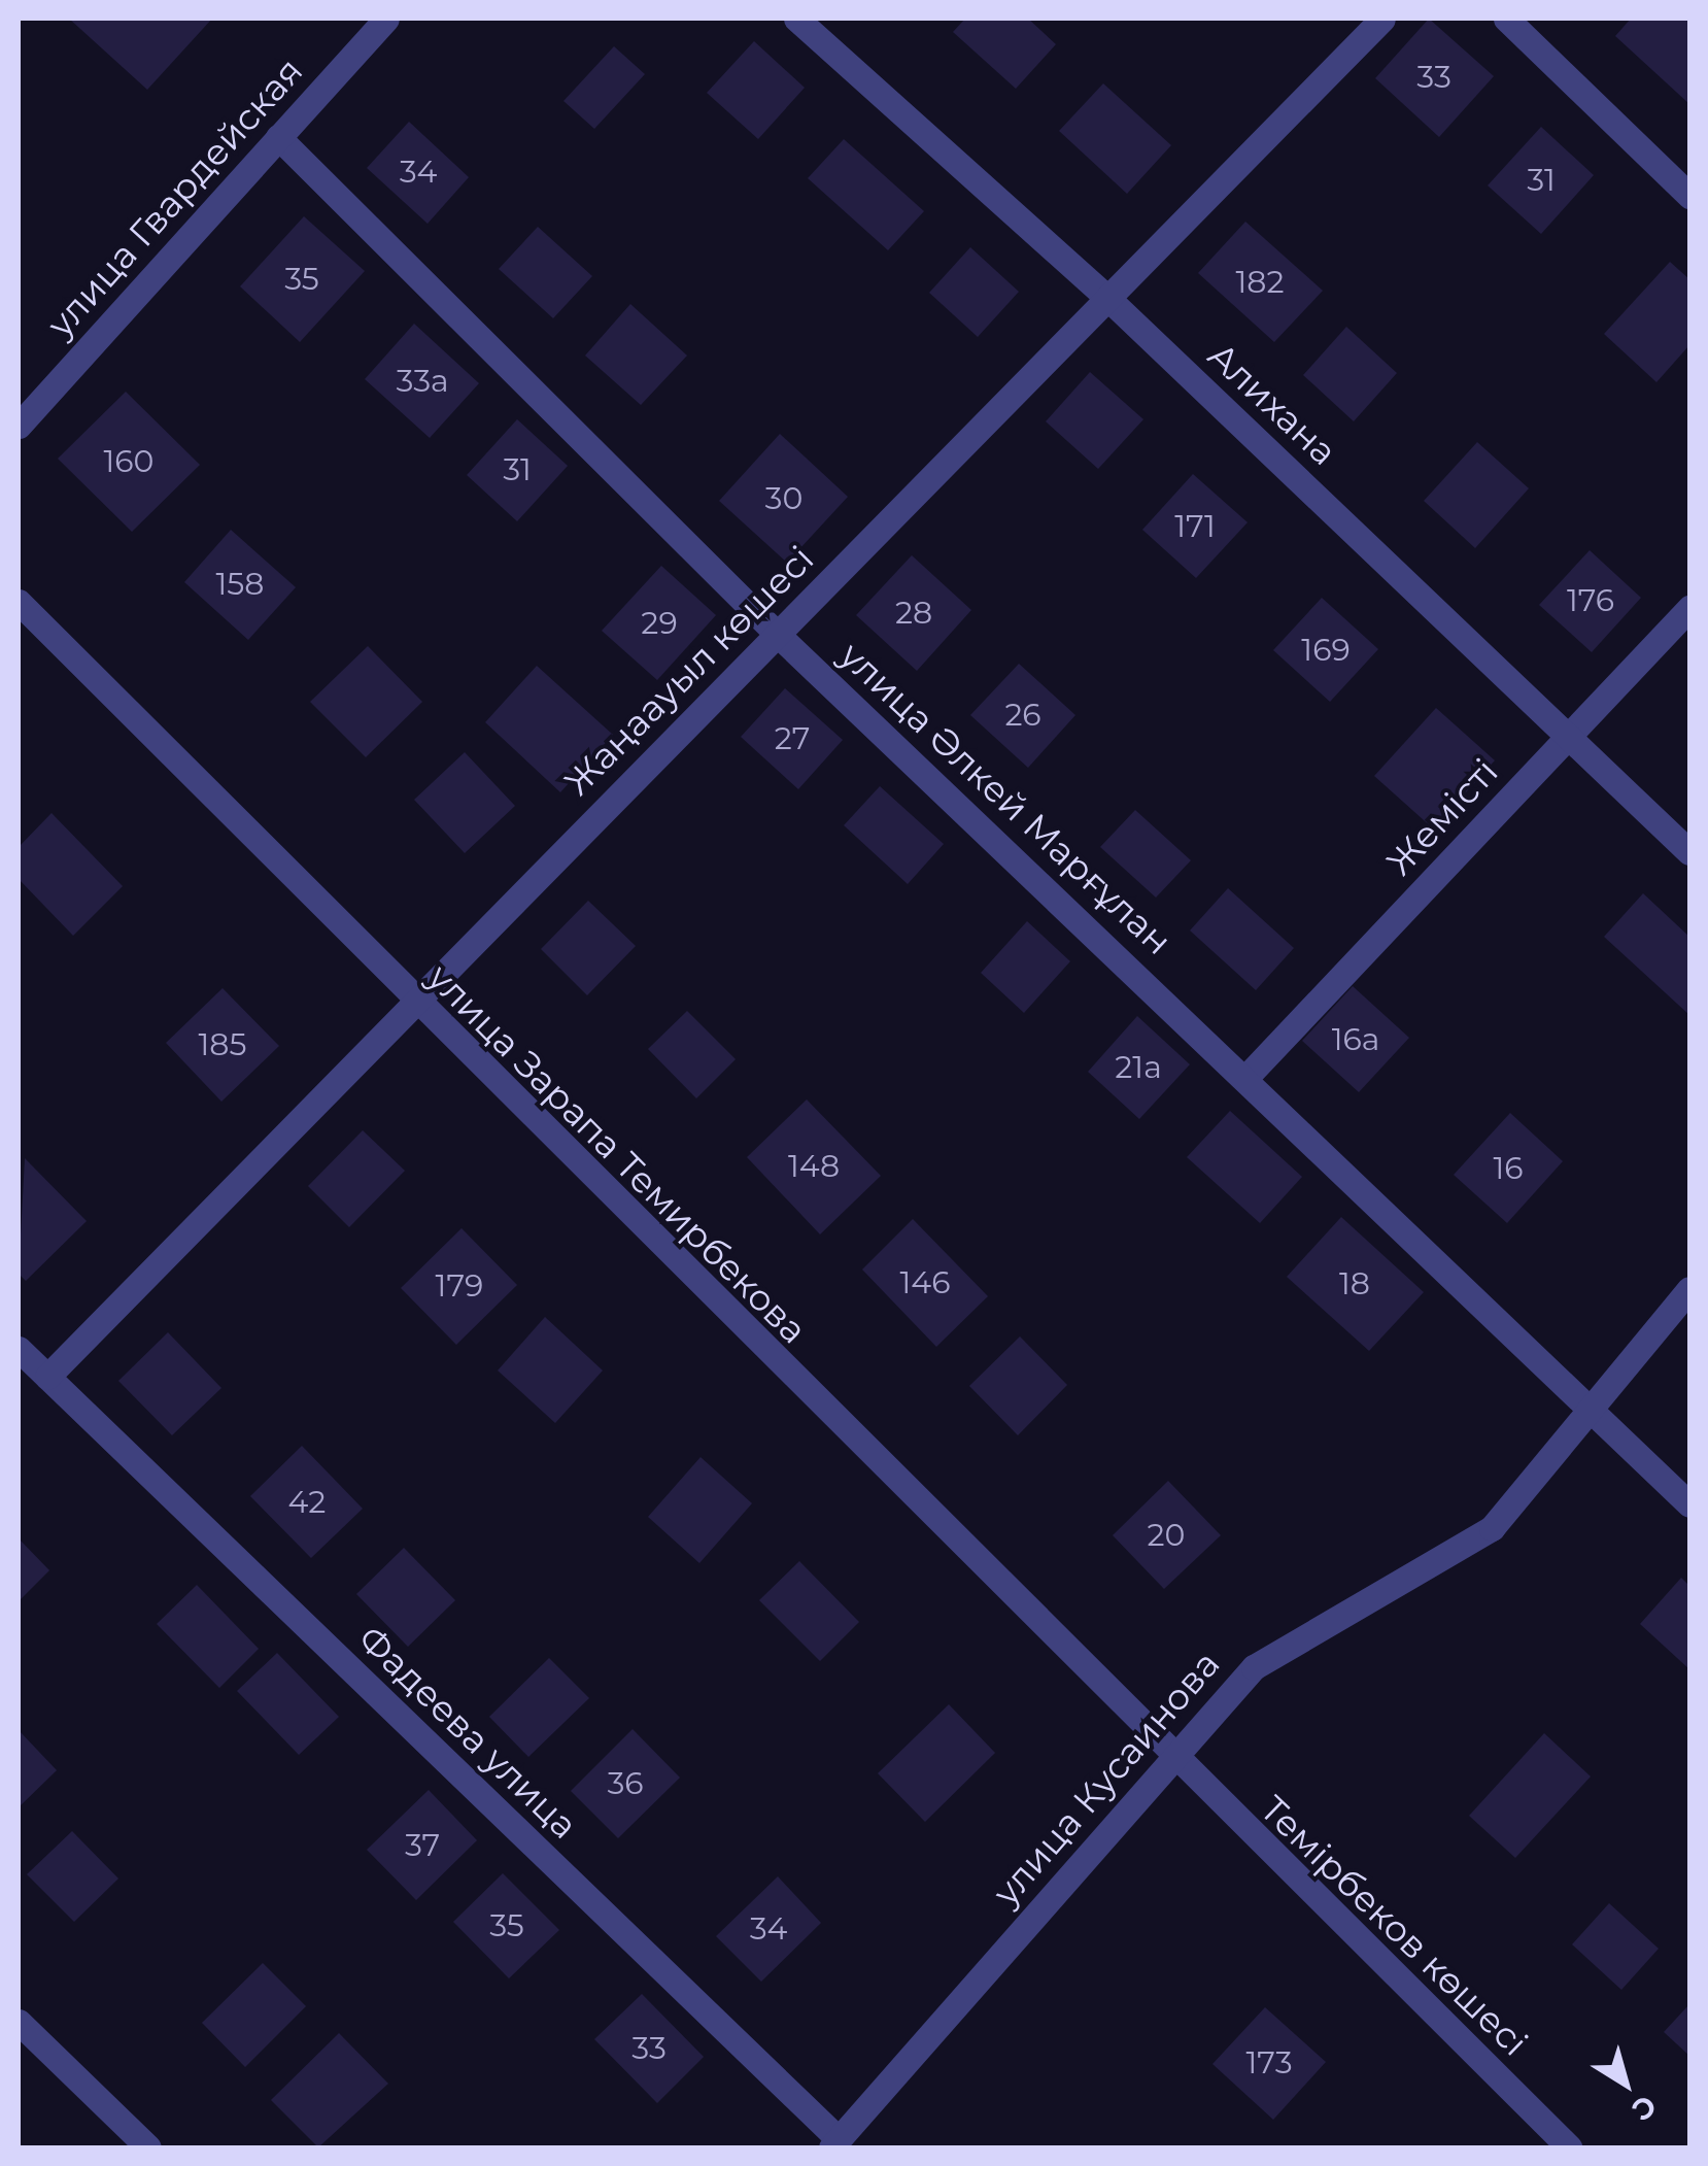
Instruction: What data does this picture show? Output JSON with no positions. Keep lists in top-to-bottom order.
{
  "streets": {
    "street": [
      "улица Гвардейская",
      "Алихана",
      "Жаңаауыл көшесі",
      "улица Әлкей Марғұлан",
      "Жемісті",
      "улица Зарапа Темирбекова",
      "Фадеева улица",
      "улица Кусаинова",
      "Темірбеков көшесі"
    ]
  },
  "crossings": [
    ["улица Гвардейская", "улица Әлкей Марғұлан"],
    ["Алихана", "Жаңаауыл көшесі"],
    ["Алихана", "Жемісті"],
    ["Жаңаауыл көшесі", "улица Әлкей Марғұлан"],
    ["Жаңаауыл көшесі", "улица Зарапа Темирбекова"],
    ["Жаңаауыл көшесі", "Фадеева улица"],
    ["улица Әлкей Марғұлан", "Жемісті"],
    ["улица Әлкей Марғұлан", "улица Кусаинова"],
    ["улица Зарапа Темирбекова", "улица Кусаинова"],
    ["улица Зарапа Темирбекова", "Темірбеков көшесі"],
    ["Фадеева улица", "улица Кусаинова"],
    ["улица Кусаинова", "Темірбеков көшесі"]
  ],
  "house_numbers": [
    "33",
    "34",
    "31",
    "35",
    "182",
    "33а",
    "160",
    "31",
    "30",
    "171",
    "158",
    "176",
    "28",
    "29",
    "169",
    "26",
    "27",
    "16а",
    "185",
    "21а",
    "148",
    "16",
    "146",
    "18",
    "179",
    "42",
    "20",
    "36",
    "37",
    "35",
    "34",
    "33",
    "173"
  ],
  "north": "bottom right"
}
